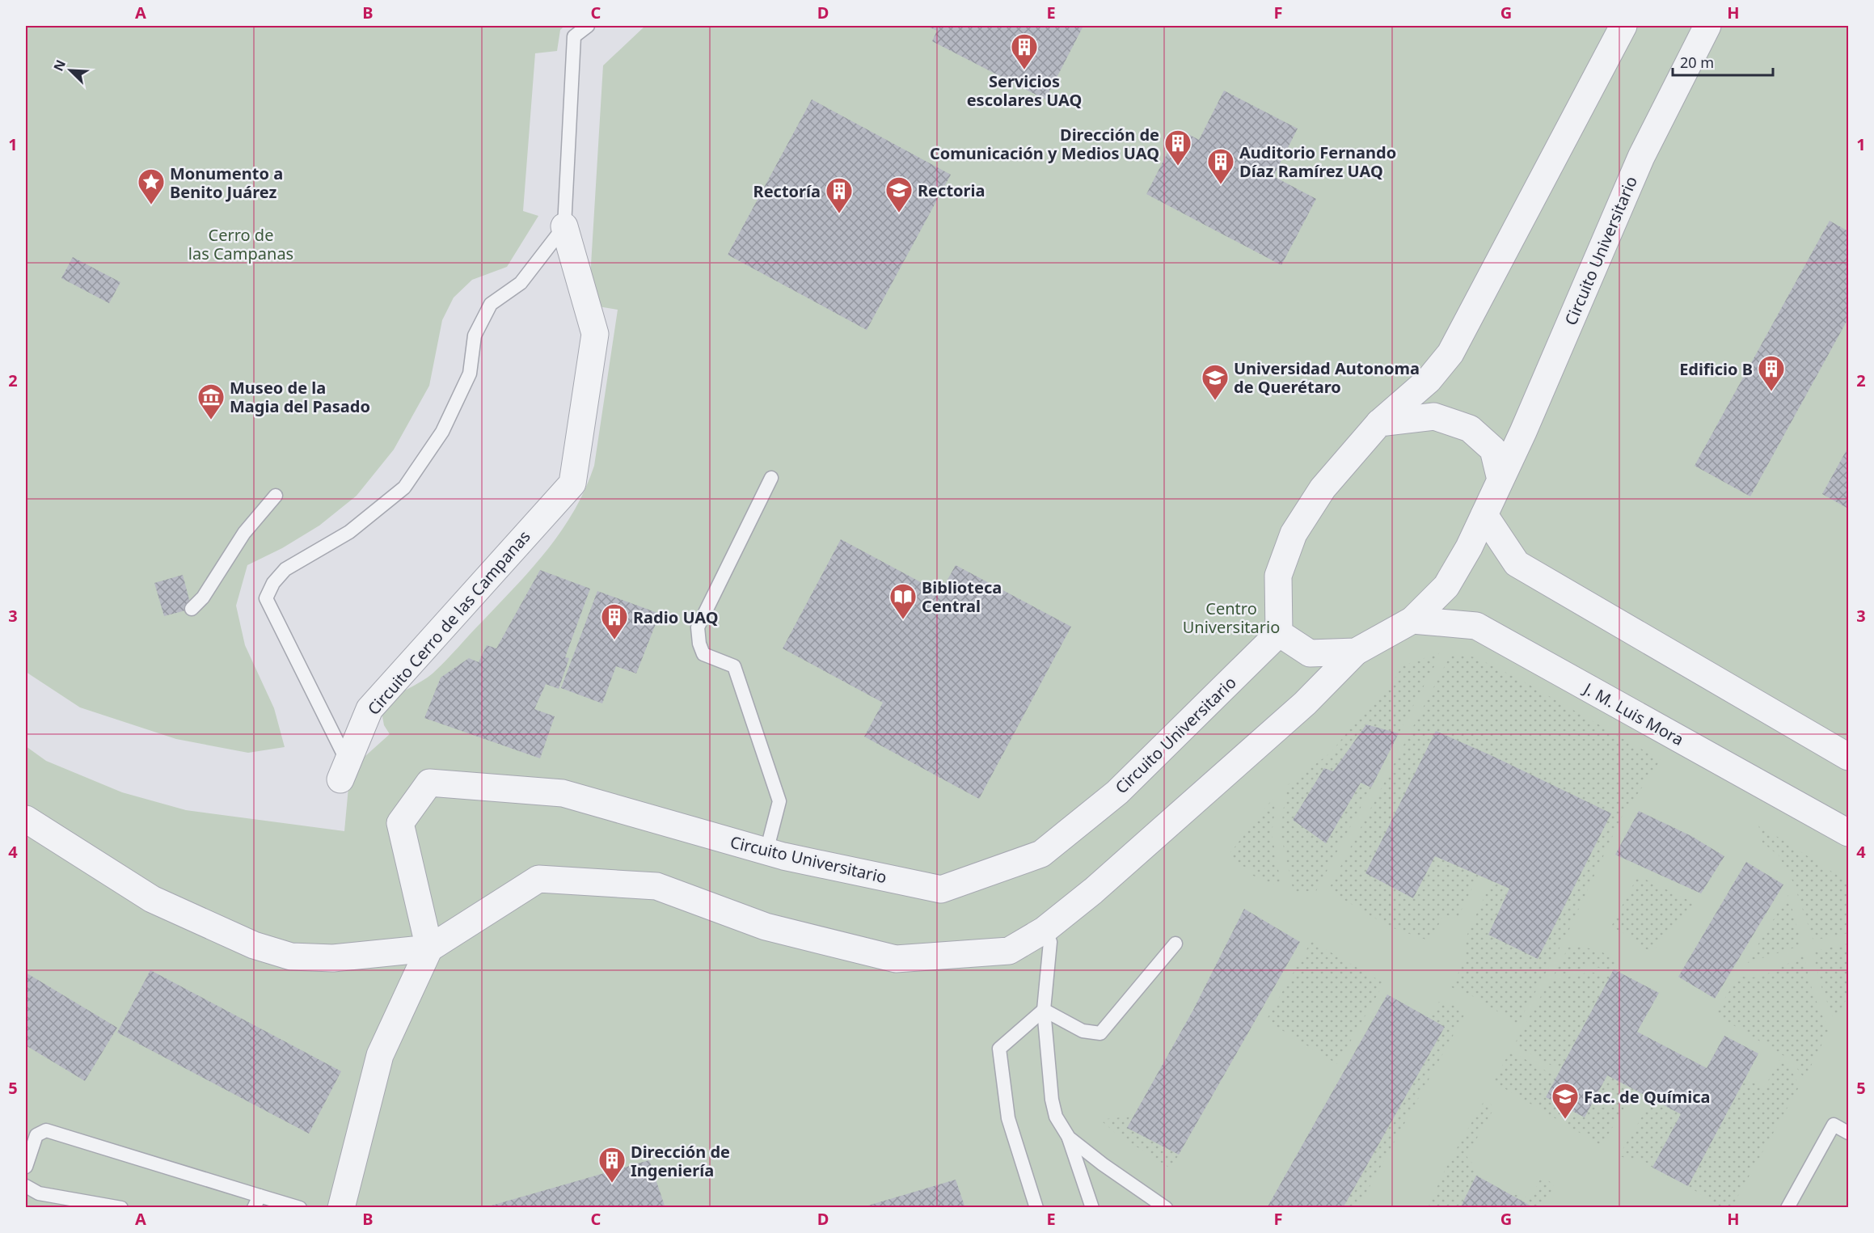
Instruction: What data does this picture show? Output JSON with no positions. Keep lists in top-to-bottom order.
{
  "streets": {
    "street": ["Circuito Universitario", "Circuito Cerro de las Campanas", "J. M. Luis Mora"]
  },
  "crossings": [
    ["Circuito Universitario", "J. M. Luis Mora"]
  ],
  "parks": ["Cerro de las Campanas", "Centro Universitario"],
  "places": {
    "building": [
      "Servicios escolares UAQ",
      "Dirección de Comunicación y Medios UAQ",
      "Auditorio Fernando Díaz Ramírez UAQ",
      "Rectoría",
      "Edificio B",
      "Radio UAQ",
      "Dirección de Ingeniería"
    ],
    "place": ["Monumento a Benito Juárez"],
    "school or university": ["Rectoria", "Universidad Autonoma de Querétaro", "Fac. de Química"],
    "museum": ["Museo de la Magia del Pasado"],
    "library": ["Biblioteca Central"]
  },
  "scale_bar": "20 m",
  "north": "top left",
  "grid": {
    "columns": [
      "A",
      "B",
      "C",
      "D",
      "E",
      "F",
      "G",
      "H"
    ],
    "rows": [
      "1",
      "2",
      "3",
      "4",
      "5"
    ]
  }
}
